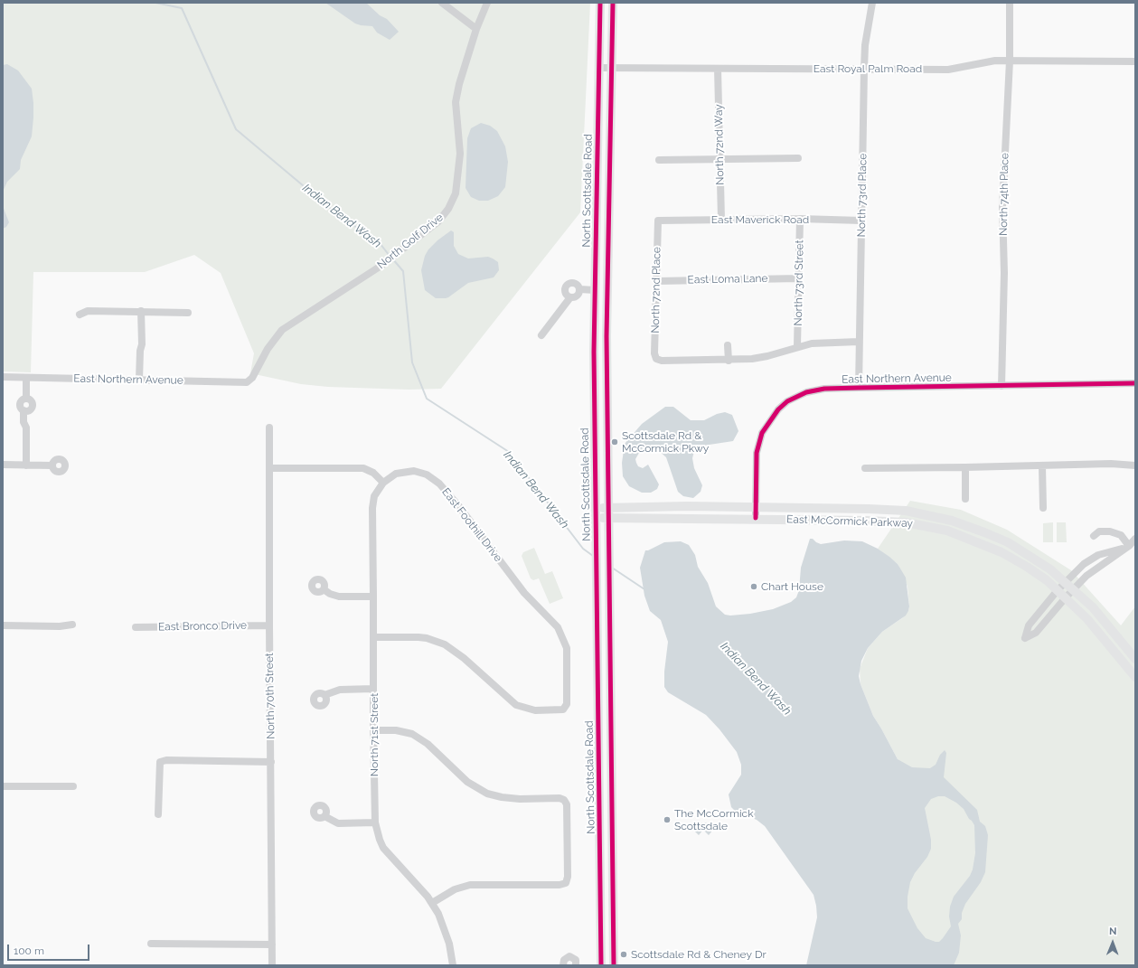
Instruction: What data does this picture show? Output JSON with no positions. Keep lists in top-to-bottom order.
{
  "streets": {
    "main road": ["North Scottsdale Road", "East McCormick Parkway"],
    "street": [
      "East Royal Palm Road",
      "North 72nd Way",
      "North 74th Place",
      "North 73rd Place",
      "East Maverick Road",
      "North Golf Drive",
      "East Loma Lane",
      "North 73rd Street",
      "North 72nd Place",
      "East Northern Avenue",
      "East Foothill Drive",
      "East Bronco Drive",
      "North 70th Street",
      "North 71st Street"
    ]
  },
  "crossings": [
    ["East Royal Palm Road", "North 72nd Way"],
    ["East Royal Palm Road", "North Scottsdale Road"],
    ["East Royal Palm Road", "North 74th Place"],
    ["East Royal Palm Road", "North 73rd Place"],
    ["North 72nd Way", "East Maverick Road"],
    ["North Scottsdale Road", "East McCormick Parkway"],
    ["North 74th Place", "East Northern Avenue"],
    ["North 73rd Place", "East Maverick Road"],
    ["North 73rd Place", "East Northern Avenue"],
    ["East Maverick Road", "North 73rd Street"],
    ["East Maverick Road", "North 72nd Place"],
    ["North Golf Drive", "East Northern Avenue"],
    ["East Loma Lane", "North 73rd Street"],
    ["East Loma Lane", "North 72nd Place"],
    ["East Northern Avenue", "East McCormick Parkway"],
    ["East Foothill Drive", "North 71st Street"],
    ["East Bronco Drive", "North 70th Street"]
  ],
  "water": ["Indian Bend Wash"],
  "places": [
    "Scottsdale Rd & McCormick Pkwy",
    "Chart House",
    "The McCormick Scottsdale",
    "Scottsdale Rd & Cheney Dr"
  ],
  "scale_bar": "100 m",
  "north": "top"
}
